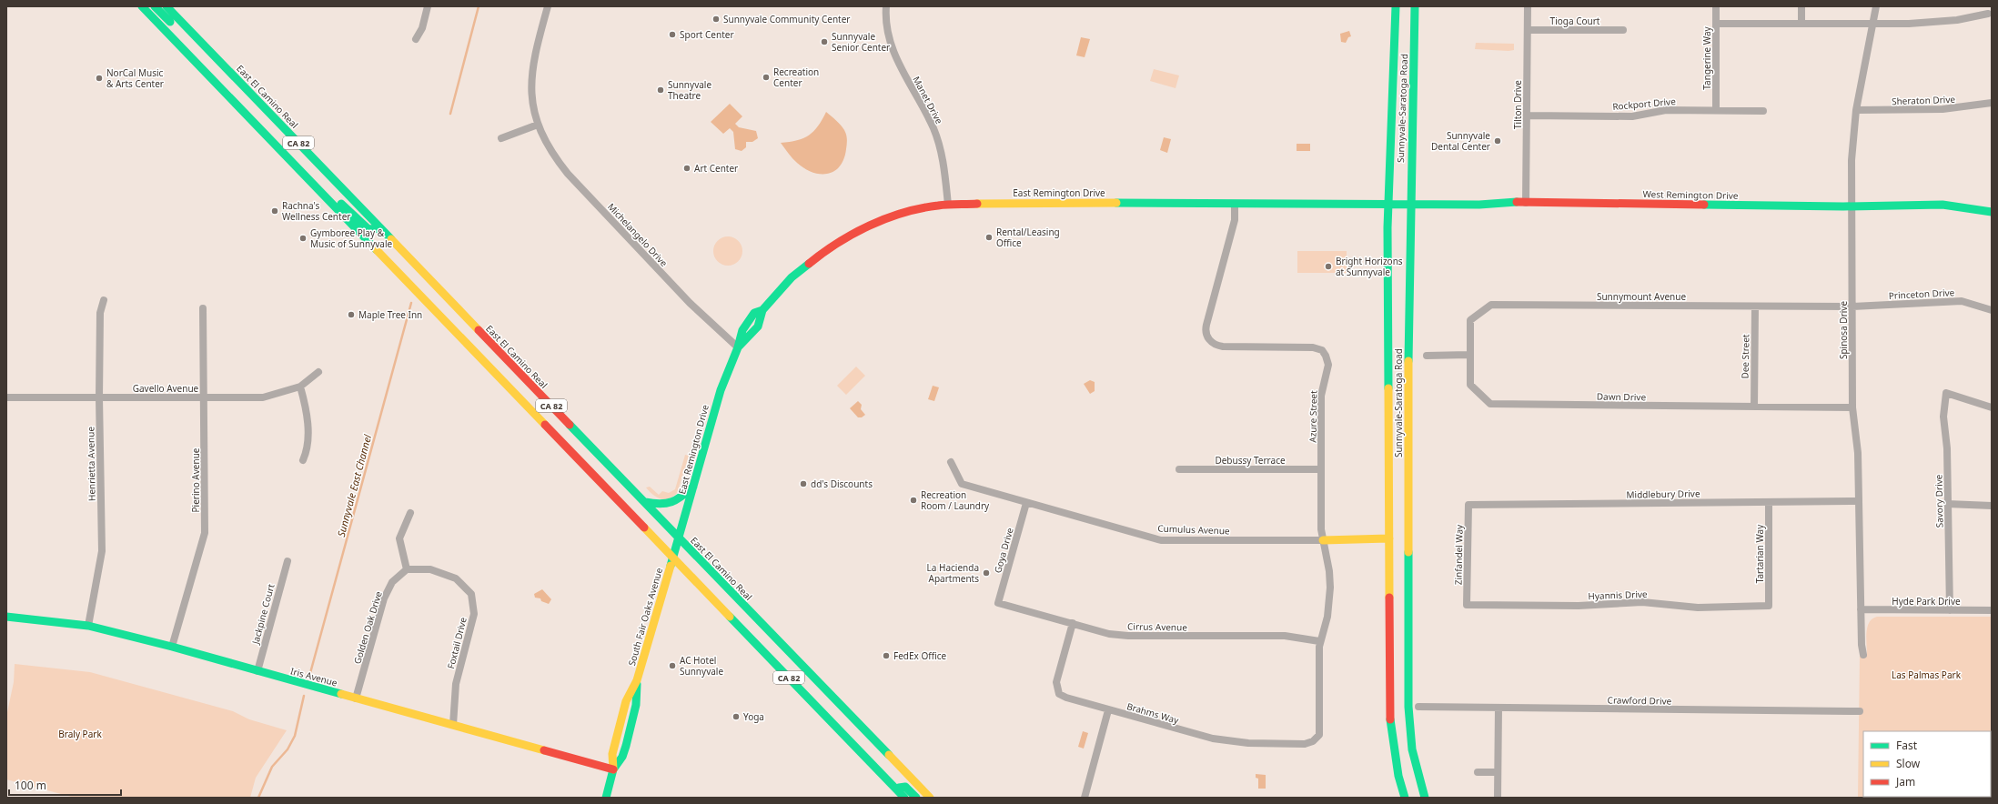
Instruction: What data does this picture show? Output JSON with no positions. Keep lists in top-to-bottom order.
{
  "streets": {
    "main road": [
      "East El Camino Real",
      "Sunnyvale-Saratoga Road",
      "CA 82",
      "East Remington Drive",
      "West Remington Drive",
      "Cumulus Avenue",
      "South Fair Oaks Avenue",
      "Iris Avenue"
    ],
    "street": [
      "Tioga Court",
      "Tangerine Way",
      "Manet Drive",
      "Sheraton Drive",
      "Rockport Drive",
      "Tilton Drive",
      "Michelangelo Drive",
      "Princeton Drive",
      "Sunnymount Avenue",
      "Spinosa Drive",
      "Dee Street",
      "Gavello Avenue",
      "Dawn Drive",
      "Azure Street",
      "Debussy Terrace",
      "Henrietta Avenue",
      "Pierino Avenue",
      "Middlebury Drive",
      "Savory Drive",
      "Goya Drive",
      "Tartarian Way",
      "Zinfandel Way",
      "Hyannis Drive",
      "Hyde Park Drive",
      "Jackpine Court",
      "Cirrus Avenue",
      "Golden Oak Drive",
      "Foxtail Drive",
      "Crawford Drive",
      "Brahms Way"
    ]
  },
  "crossings": [
    ["Tioga Court", "Tilton Drive"],
    ["Tangerine Way", "Rockport Drive"],
    ["East El Camino Real", "East Remington Drive"],
    ["Manet Drive", "East Remington Drive"],
    ["Sheraton Drive", "Spinosa Drive"],
    ["Rockport Drive", "Tilton Drive"],
    ["Tilton Drive", "West Remington Drive"],
    ["Sunnyvale-Saratoga Road", "East Remington Drive"],
    ["Sunnyvale-Saratoga Road", "West Remington Drive"],
    ["Sunnyvale-Saratoga Road", "Cumulus Avenue"],
    ["CA 82", "East Remington Drive"],
    ["CA 82", "South Fair Oaks Avenue"],
    ["East Remington Drive", "West Remington Drive"],
    ["East Remington Drive", "Michelangelo Drive"],
    ["East Remington Drive", "Azure Street"],
    ["East Remington Drive", "South Fair Oaks Avenue"],
    ["West Remington Drive", "Spinosa Drive"],
    ["Princeton Drive", "Sunnymount Avenue"],
    ["Princeton Drive", "Spinosa Drive"],
    ["Sunnymount Avenue", "Spinosa Drive"],
    ["Sunnymount Avenue", "Dee Street"],
    ["Sunnymount Avenue", "Dawn Drive"],
    ["Spinosa Drive", "Dawn Drive"],
    ["Spinosa Drive", "Middlebury Drive"],
    ["Spinosa Drive", "Hyde Park Drive"],
    ["Dee Street", "Dawn Drive"],
    ["Gavello Avenue", "Henrietta Avenue"],
    ["Gavello Avenue", "Pierino Avenue"],
    ["Azure Street", "Debussy Terrace"],
    ["Azure Street", "Cumulus Avenue"],
    ["Azure Street", "Cirrus Avenue"],
    ["Azure Street", "Brahms Way"],
    ["Henrietta Avenue", "Iris Avenue"],
    ["Pierino Avenue", "Iris Avenue"],
    ["Middlebury Drive", "Tartarian Way"],
    ["Middlebury Drive", "Zinfandel Way"],
    ["Savory Drive", "Hyde Park Drive"],
    ["Cumulus Avenue", "Goya Drive"],
    ["Goya Drive", "Cirrus Avenue"],
    ["Tartarian Way", "Hyannis Drive"],
    ["Zinfandel Way", "Hyannis Drive"],
    ["Jackpine Court", "Iris Avenue"],
    ["South Fair Oaks Avenue", "Iris Avenue"],
    ["Cirrus Avenue", "Brahms Way"],
    ["Golden Oak Drive", "Foxtail Drive"],
    ["Golden Oak Drive", "Iris Avenue"],
    ["Foxtail Drive", "Iris Avenue"]
  ],
  "water": ["Sunnyvale East Channel"],
  "parks": ["Las Palmas Park", "Braly Park"],
  "places": [
    "Sunnyvale Community Center",
    "Sport Center",
    "Sunnyvale Senior Center",
    "Recreation Center",
    "NorCal Music & Arts Center",
    "Sunnyvale Theatre",
    "Sunnyvale Dental Center",
    "Art Center",
    "Rachna's Wellness Center",
    "Rental/Leasing Office",
    "Gymboree Play & Music of Sunnyvale",
    "Bright Horizons at Sunnyvale",
    "Maple Tree Inn",
    "dd's Discounts",
    "Recreation Room / Laundry",
    "La Hacienda Apartments",
    "FedEx Office",
    "AC Hotel Sunnyvale",
    "Yoga"
  ],
  "legend": ["Fast", "Slow", "Jam"],
  "scale_bar": "100 m"
}
